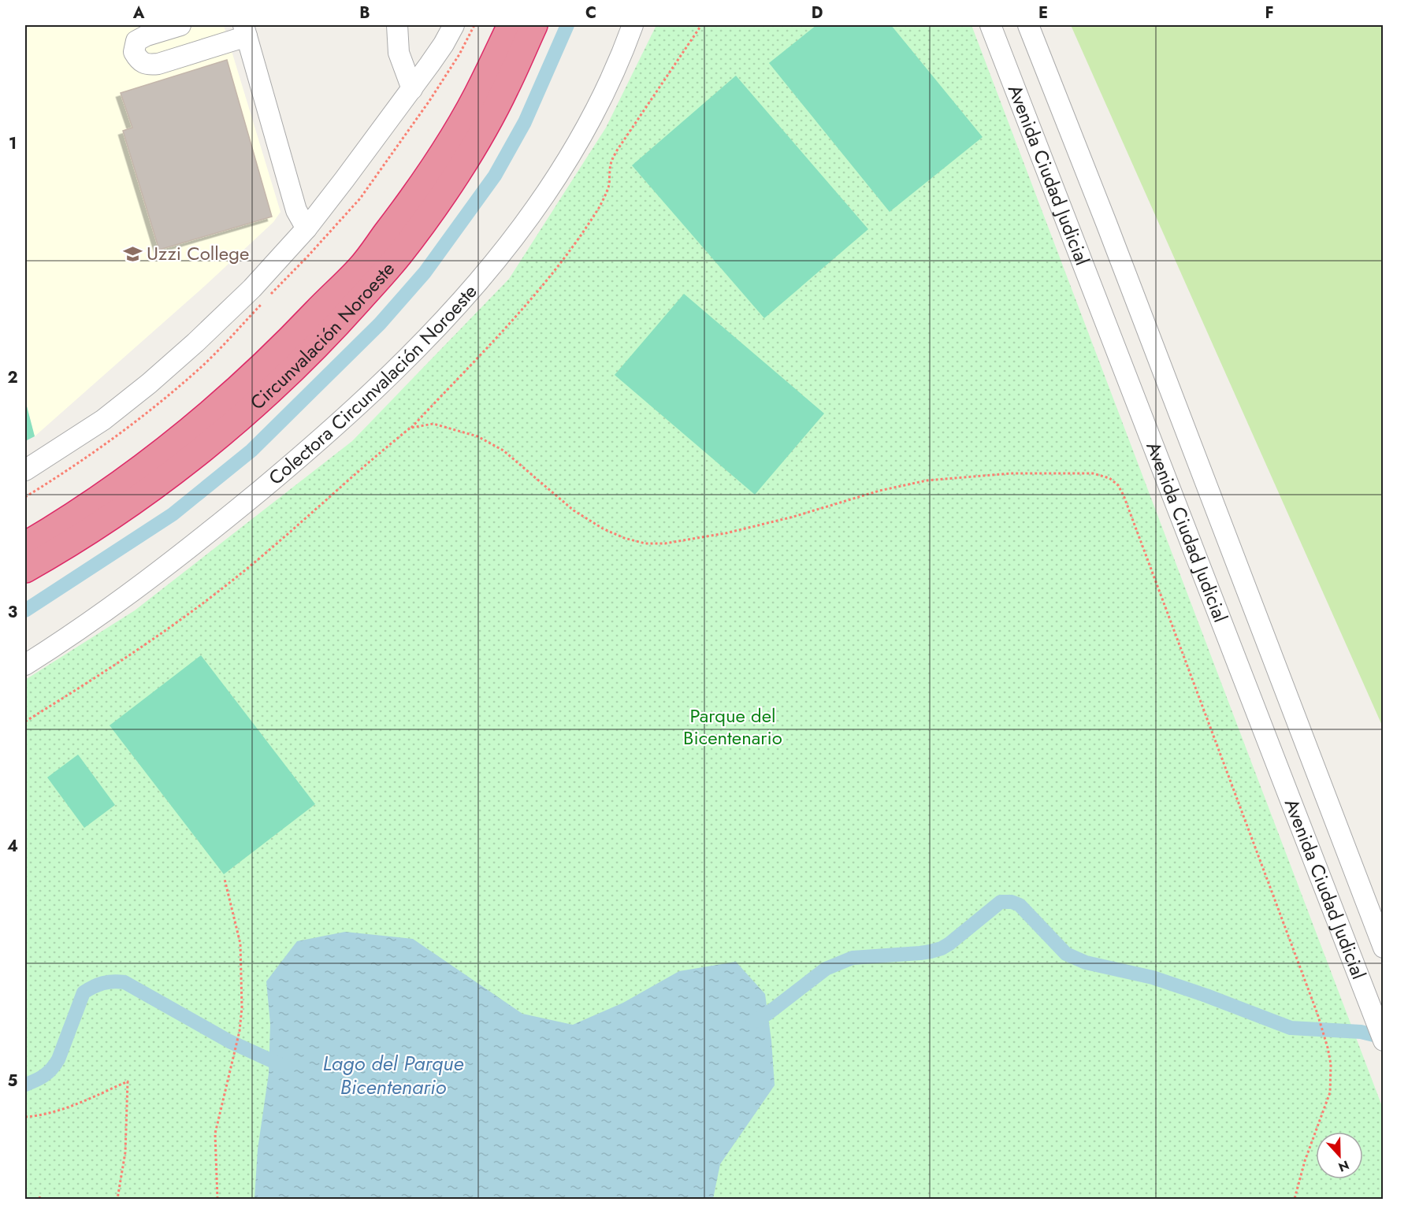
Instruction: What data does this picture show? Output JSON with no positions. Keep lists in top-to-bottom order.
{
  "streets": {
    "highway": ["Circunvalación Noroeste"],
    "street": ["Avenida Ciudad Judicial", "Colectora Circunvalación Noroeste"]
  },
  "water": ["Lago del Parque Bicentenario"],
  "parks": ["Parque del Bicentenario"],
  "places": {
    "school or university": ["Uzzi College"]
  },
  "north": "bottom",
  "grid": {
    "columns": [
      "A",
      "B",
      "C",
      "D",
      "E",
      "F"
    ],
    "rows": [
      "1",
      "2",
      "3",
      "4",
      "5"
    ]
  }
}
